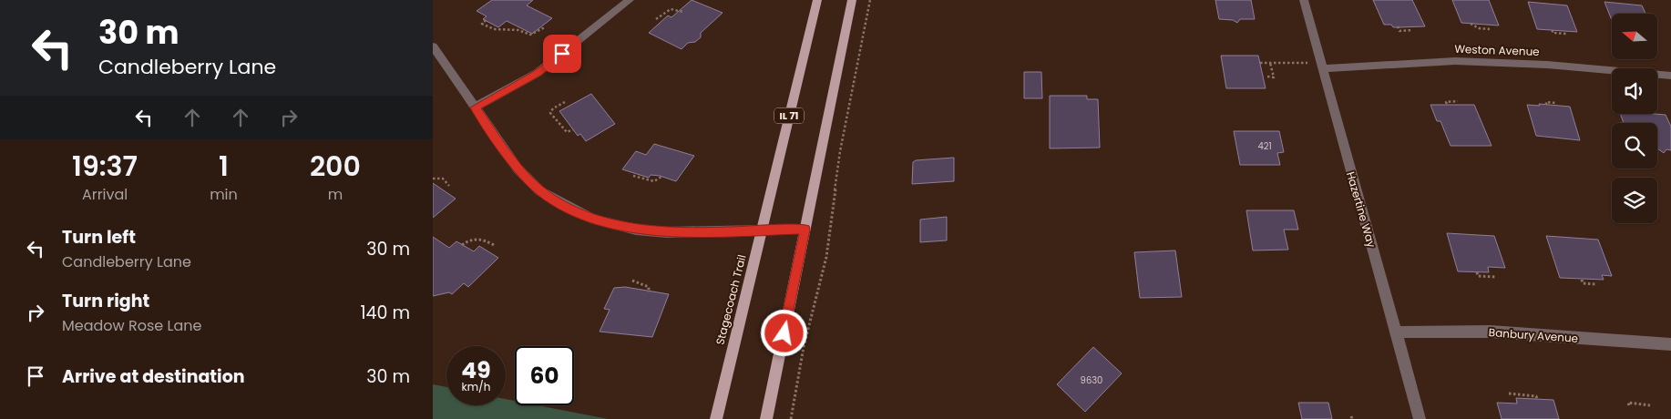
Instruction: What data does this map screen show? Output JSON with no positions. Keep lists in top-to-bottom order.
{
  "streets": {
    "main road": ["IL 71", "Stagecoach Trail"],
    "street": ["Weston Avenue", "Hazertine Way", "Banbury Avenue"]
  },
  "crossings": [
    ["Weston Avenue", "Hazertine Way"],
    ["Hazertine Way", "Banbury Avenue"]
  ],
  "house_numbers": ["421", "9630"],
  "north": "left",
  "page": {
    "turn": ["30 m", "Candleberry Lane"],
    "eta": [
      "19:37",
      "Arrival",
      "1",
      "min",
      "200",
      "m"
    ],
    "list": [
      {
        "name": "Turn left",
        "note": "Candleberry Lane",
        "value": "30 m"
      },
      {
        "name": "Turn right",
        "note": "Meadow Rose Lane",
        "value": "140 m"
      },
      {
        "name": "Arrive at destination",
        "value": "30 m"
      }
    ],
    "speed": "49 km/h",
    "limit": "60"
  }
}
